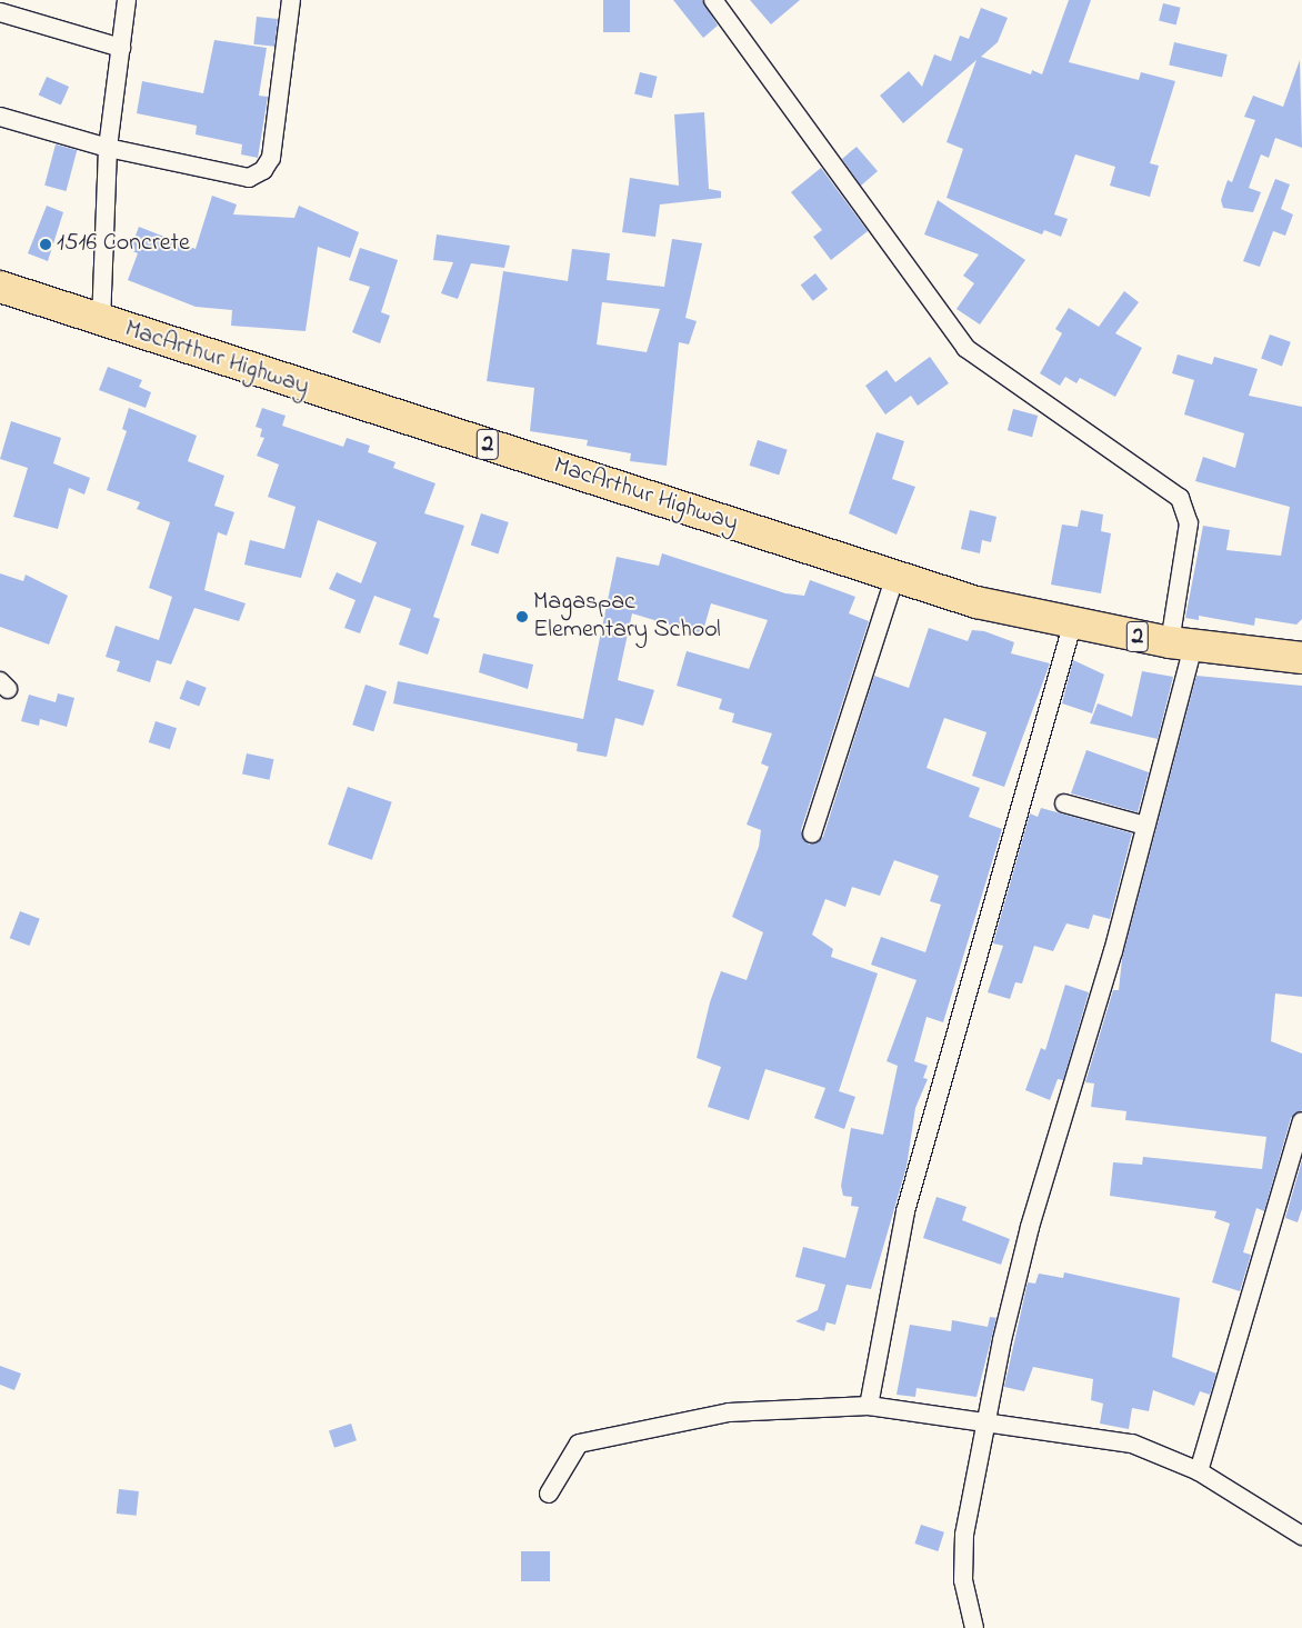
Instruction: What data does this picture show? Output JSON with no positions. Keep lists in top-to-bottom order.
{
  "streets": {
    "highway": ["MacArthur Highway", "2"]
  },
  "places": ["1516 Concrete", "Magaspac Elementary School"]
}
